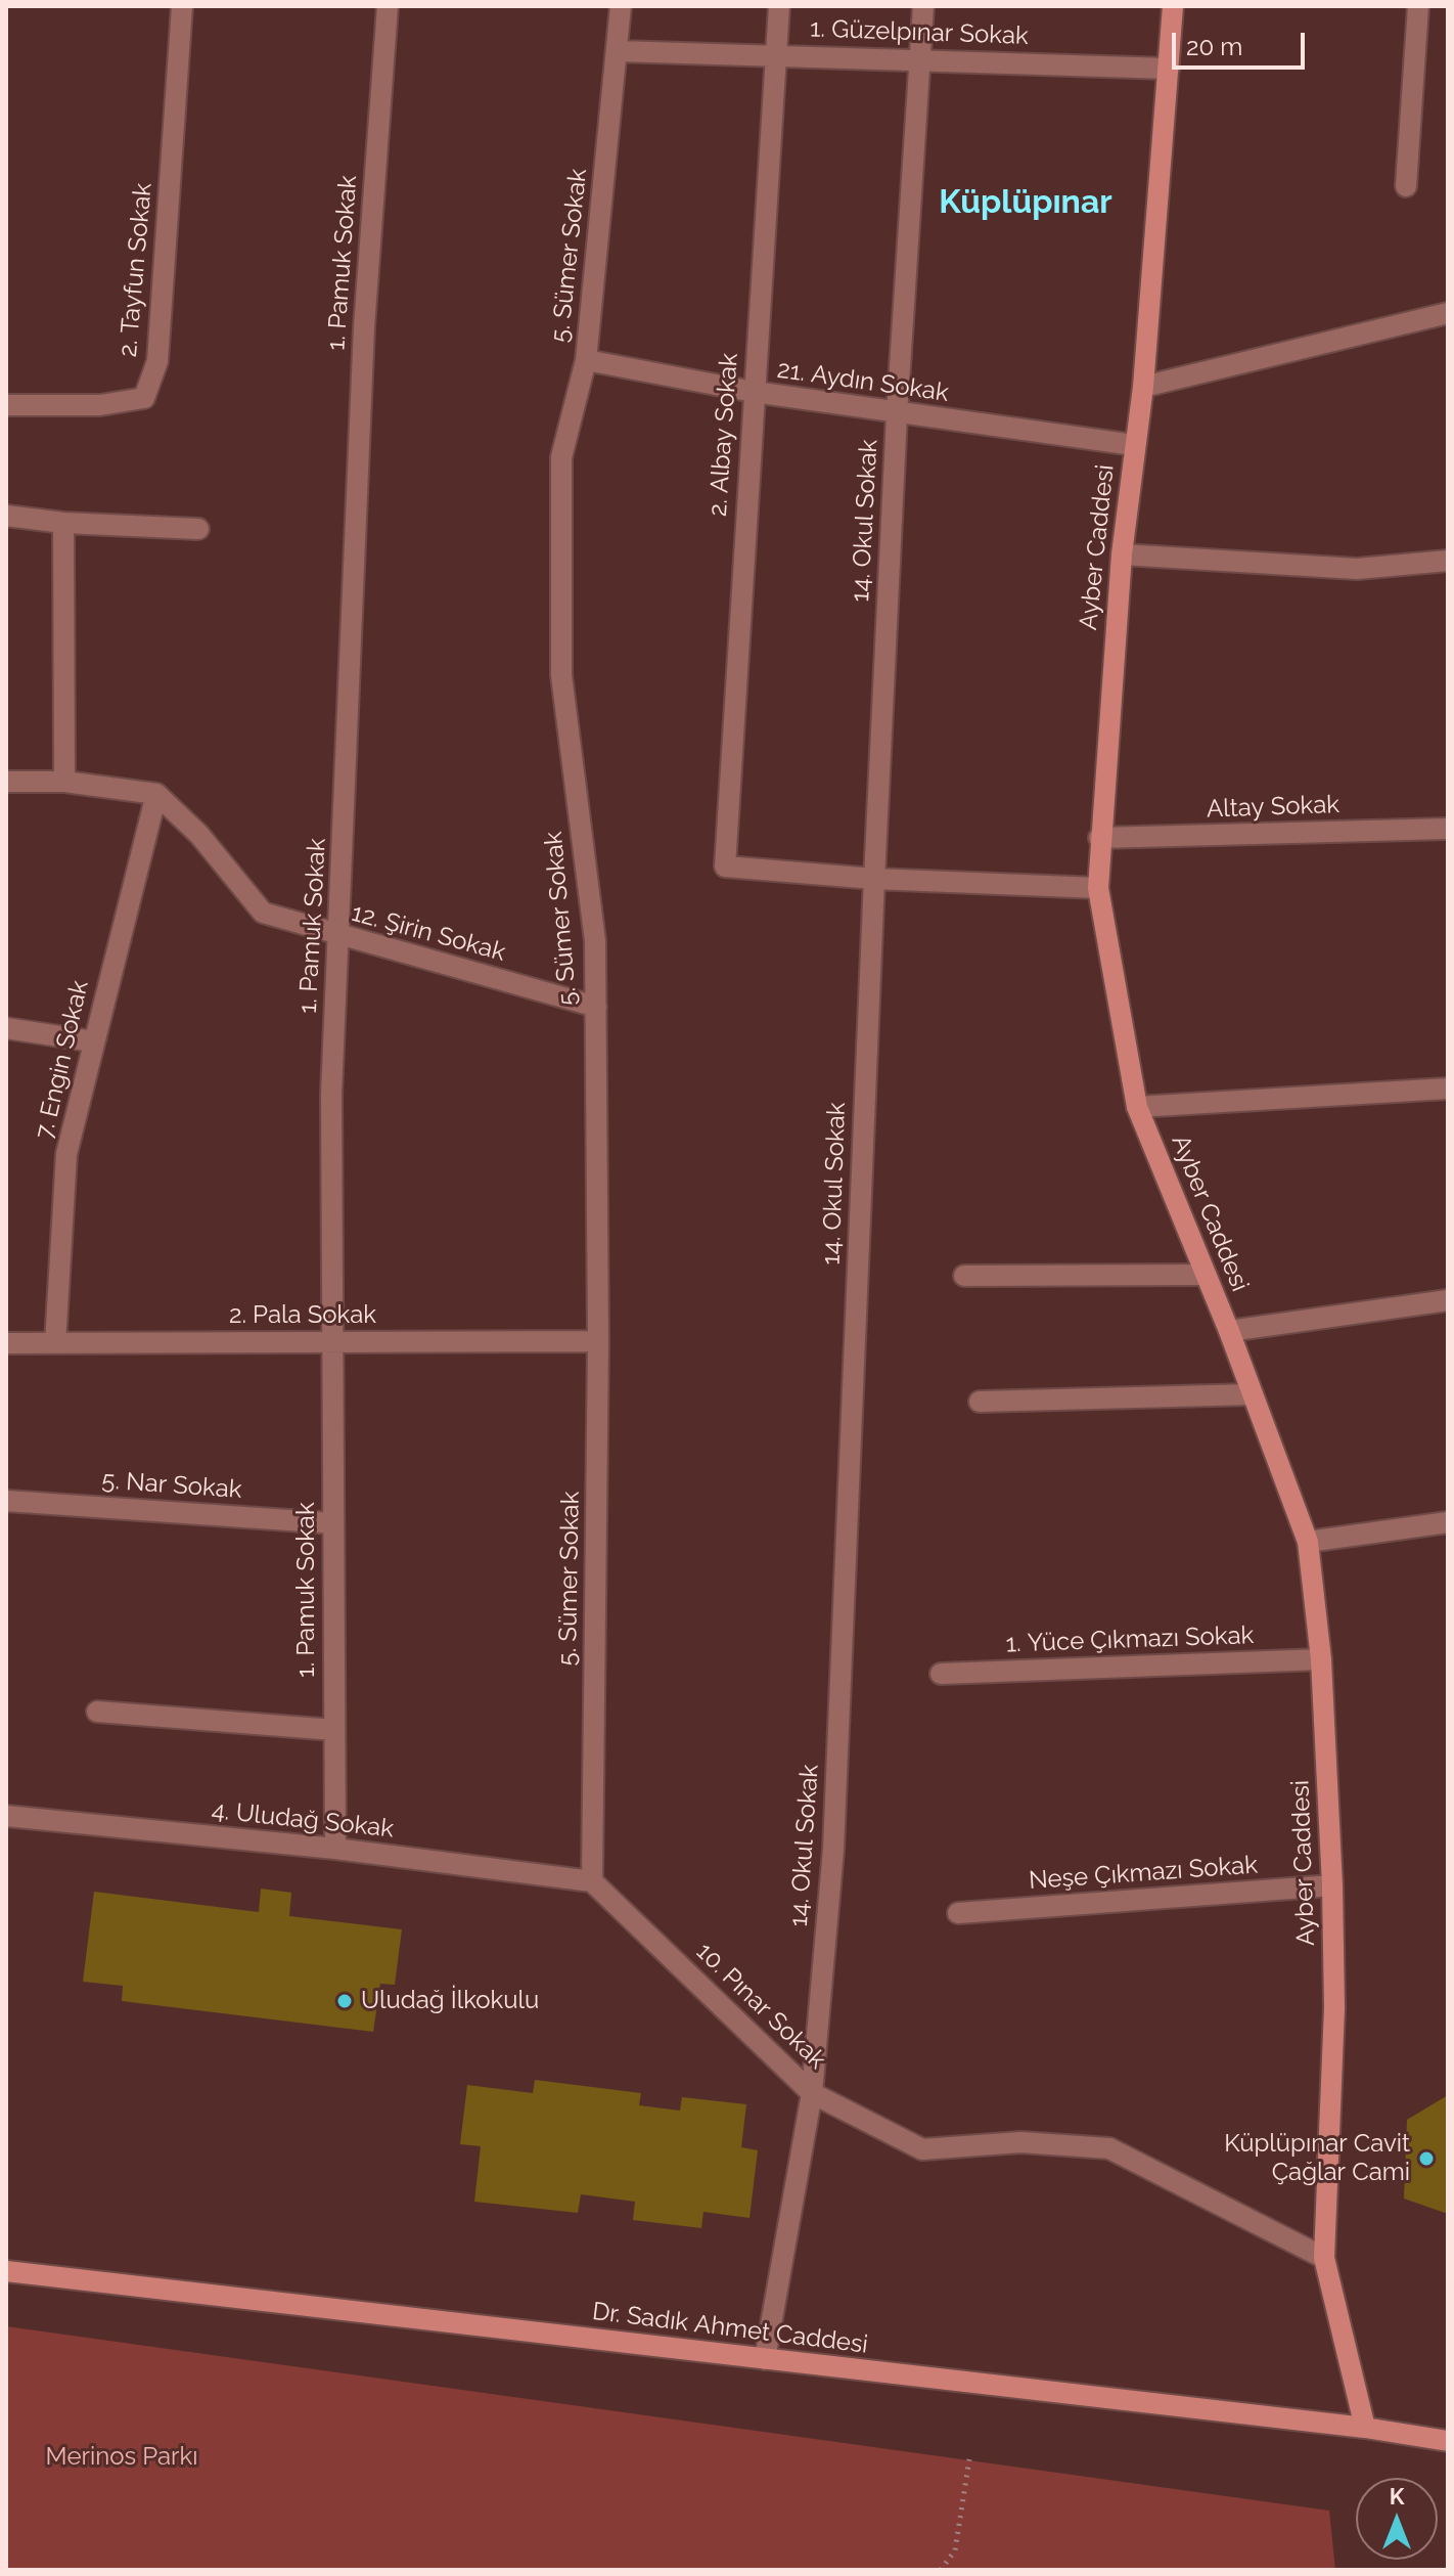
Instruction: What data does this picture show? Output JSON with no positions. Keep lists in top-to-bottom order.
{
  "streets": {
    "main road": ["Ayber Caddesi", "Dr. Sadık Ahmet Caddesi"],
    "street": [
      "1. Güzelpınar Sokak",
      "5. Sümer Sokak",
      "1. Pamuk Sokak",
      "2. Tayfun Sokak",
      "21. Aydın Sokak",
      "2. Albay Sokak",
      "14. Okul Sokak",
      "Altay Sokak",
      "12. Şirin Sokak",
      "7. Engin Sokak",
      "2. Pala Sokak",
      "5. Nar Sokak",
      "1. Yüce Çıkmazı Sokak",
      "4. Uludağ Sokak",
      "Neşe Çıkmazı Sokak",
      "10. Pınar Sokak"
    ]
  },
  "crossings": [
    ["1. Güzelpınar Sokak", "5. Sümer Sokak"],
    ["1. Güzelpınar Sokak", "2. Albay Sokak"],
    ["1. Güzelpınar Sokak", "14. Okul Sokak"],
    ["1. Güzelpınar Sokak", "Ayber Caddesi"],
    ["5. Sümer Sokak", "21. Aydın Sokak"],
    ["5. Sümer Sokak", "12. Şirin Sokak"],
    ["5. Sümer Sokak", "2. Pala Sokak"],
    ["5. Sümer Sokak", "4. Uludağ Sokak"],
    ["5. Sümer Sokak", "10. Pınar Sokak"],
    ["1. Pamuk Sokak", "12. Şirin Sokak"],
    ["1. Pamuk Sokak", "2. Pala Sokak"],
    ["1. Pamuk Sokak", "5. Nar Sokak"],
    ["1. Pamuk Sokak", "4. Uludağ Sokak"],
    ["21. Aydın Sokak", "2. Albay Sokak"],
    ["21. Aydın Sokak", "14. Okul Sokak"],
    ["21. Aydın Sokak", "Ayber Caddesi"],
    ["2. Albay Sokak", "14. Okul Sokak"],
    ["14. Okul Sokak", "10. Pınar Sokak"],
    ["14. Okul Sokak", "Dr. Sadık Ahmet Caddesi"],
    ["Ayber Caddesi", "Altay Sokak"],
    ["Ayber Caddesi", "1. Yüce Çıkmazı Sokak"],
    ["Ayber Caddesi", "Neşe Çıkmazı Sokak"],
    ["Ayber Caddesi", "10. Pınar Sokak"],
    ["Ayber Caddesi", "Dr. Sadık Ahmet Caddesi"],
    ["12. Şirin Sokak", "7. Engin Sokak"],
    ["7. Engin Sokak", "2. Pala Sokak"],
    ["4. Uludağ Sokak", "10. Pınar Sokak"]
  ],
  "districts": ["Küplüpınar"],
  "parks": ["Merinos Parkı"],
  "places": ["Uludağ İlkokulu", "Küplüpınar Cavit Çağlar Cami"],
  "scale_bar": "20 m",
  "north": "top"
}
